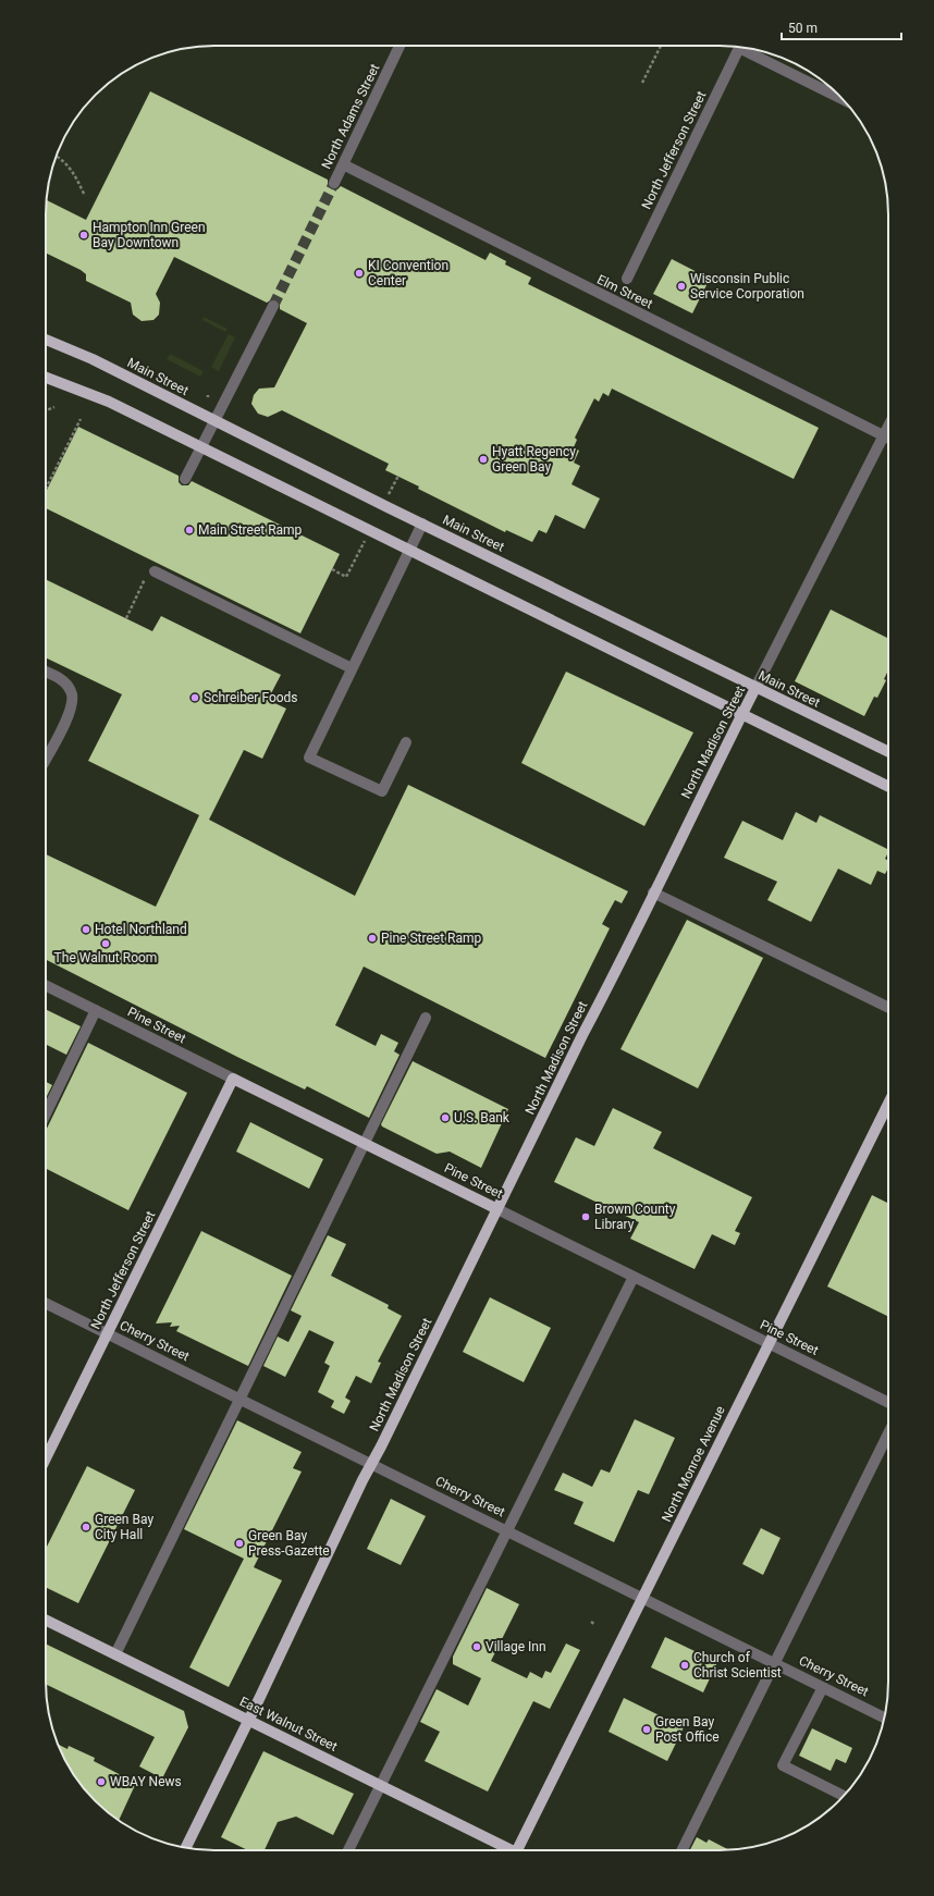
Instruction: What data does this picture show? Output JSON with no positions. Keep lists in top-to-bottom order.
{
  "streets": {
    "main road": [
      "North Jefferson Street",
      "Main Street",
      "North Madison Street",
      "Pine Street",
      "North Monroe Avenue",
      "East Walnut Street"
    ],
    "street": ["North Adams Street", "Elm Street", "Cherry Street"]
  },
  "crossings": [
    ["North Adams Street", "Elm Street"],
    ["North Jefferson Street", "Pine Street"],
    ["North Jefferson Street", "Cherry Street"],
    ["Elm Street", "North Madison Street"],
    ["Main Street", "North Madison Street"],
    ["North Madison Street", "Pine Street"],
    ["North Madison Street", "Cherry Street"],
    ["North Madison Street", "East Walnut Street"],
    ["Pine Street", "North Monroe Avenue"],
    ["Cherry Street", "North Monroe Avenue"]
  ],
  "places": [
    "Hampton Inn Green Bay Downtown",
    "KI Convention Center",
    "Wisconsin Public Service Corporation",
    "Hyatt Regency Green Bay",
    "Main Street Ramp",
    "Schreiber Foods",
    "Hotel Northland",
    "Pine Street Ramp",
    "The Walnut Room",
    "U.S. Bank",
    "Brown County Library",
    "Green Bay City Hall",
    "Green Bay Press-Gazette",
    "Village Inn",
    "Church of Christ Scientist",
    "Green Bay Post Office",
    "WBAY News"
  ],
  "scale_bar": "50 m"
}
